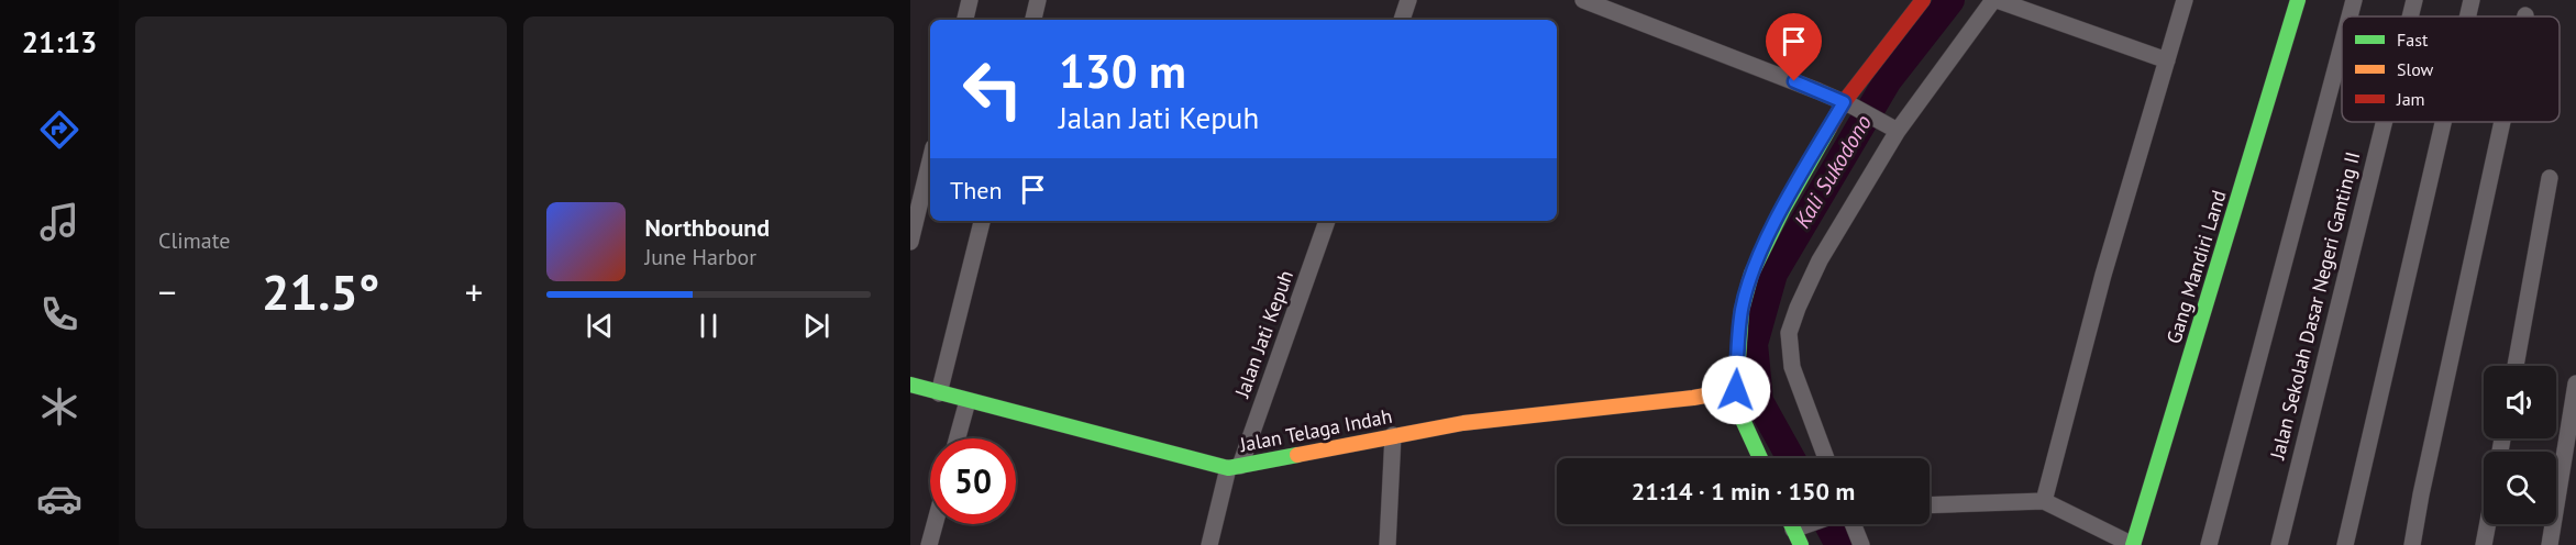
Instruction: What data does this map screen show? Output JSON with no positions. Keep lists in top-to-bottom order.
{
  "streets": {
    "street": [
      "Gang Mandiri Land",
      "Jalan Sekolah Dasar Negeri Ganting II",
      "Jalan Jati Kepuh",
      "Jalan Telaga Indah"
    ]
  },
  "crossings": [
    ["Jalan Jati Kepuh", "Jalan Telaga Indah"]
  ],
  "water": ["Kali Sukodono"],
  "legend": ["Fast", "Slow", "Jam"],
  "page": {
    "tabs": "21:13",
    "tile": "Climate",
    "turn": ["130 m", "Jalan Jati Kepuh"],
    "then": "Then",
    "song": ["Northbound", "June Harbor"],
    "heat": ["−", "21.5°", "+"],
    "limit": "50",
    "trip": "21:14 · 1 min · 150 m"
  }
}
